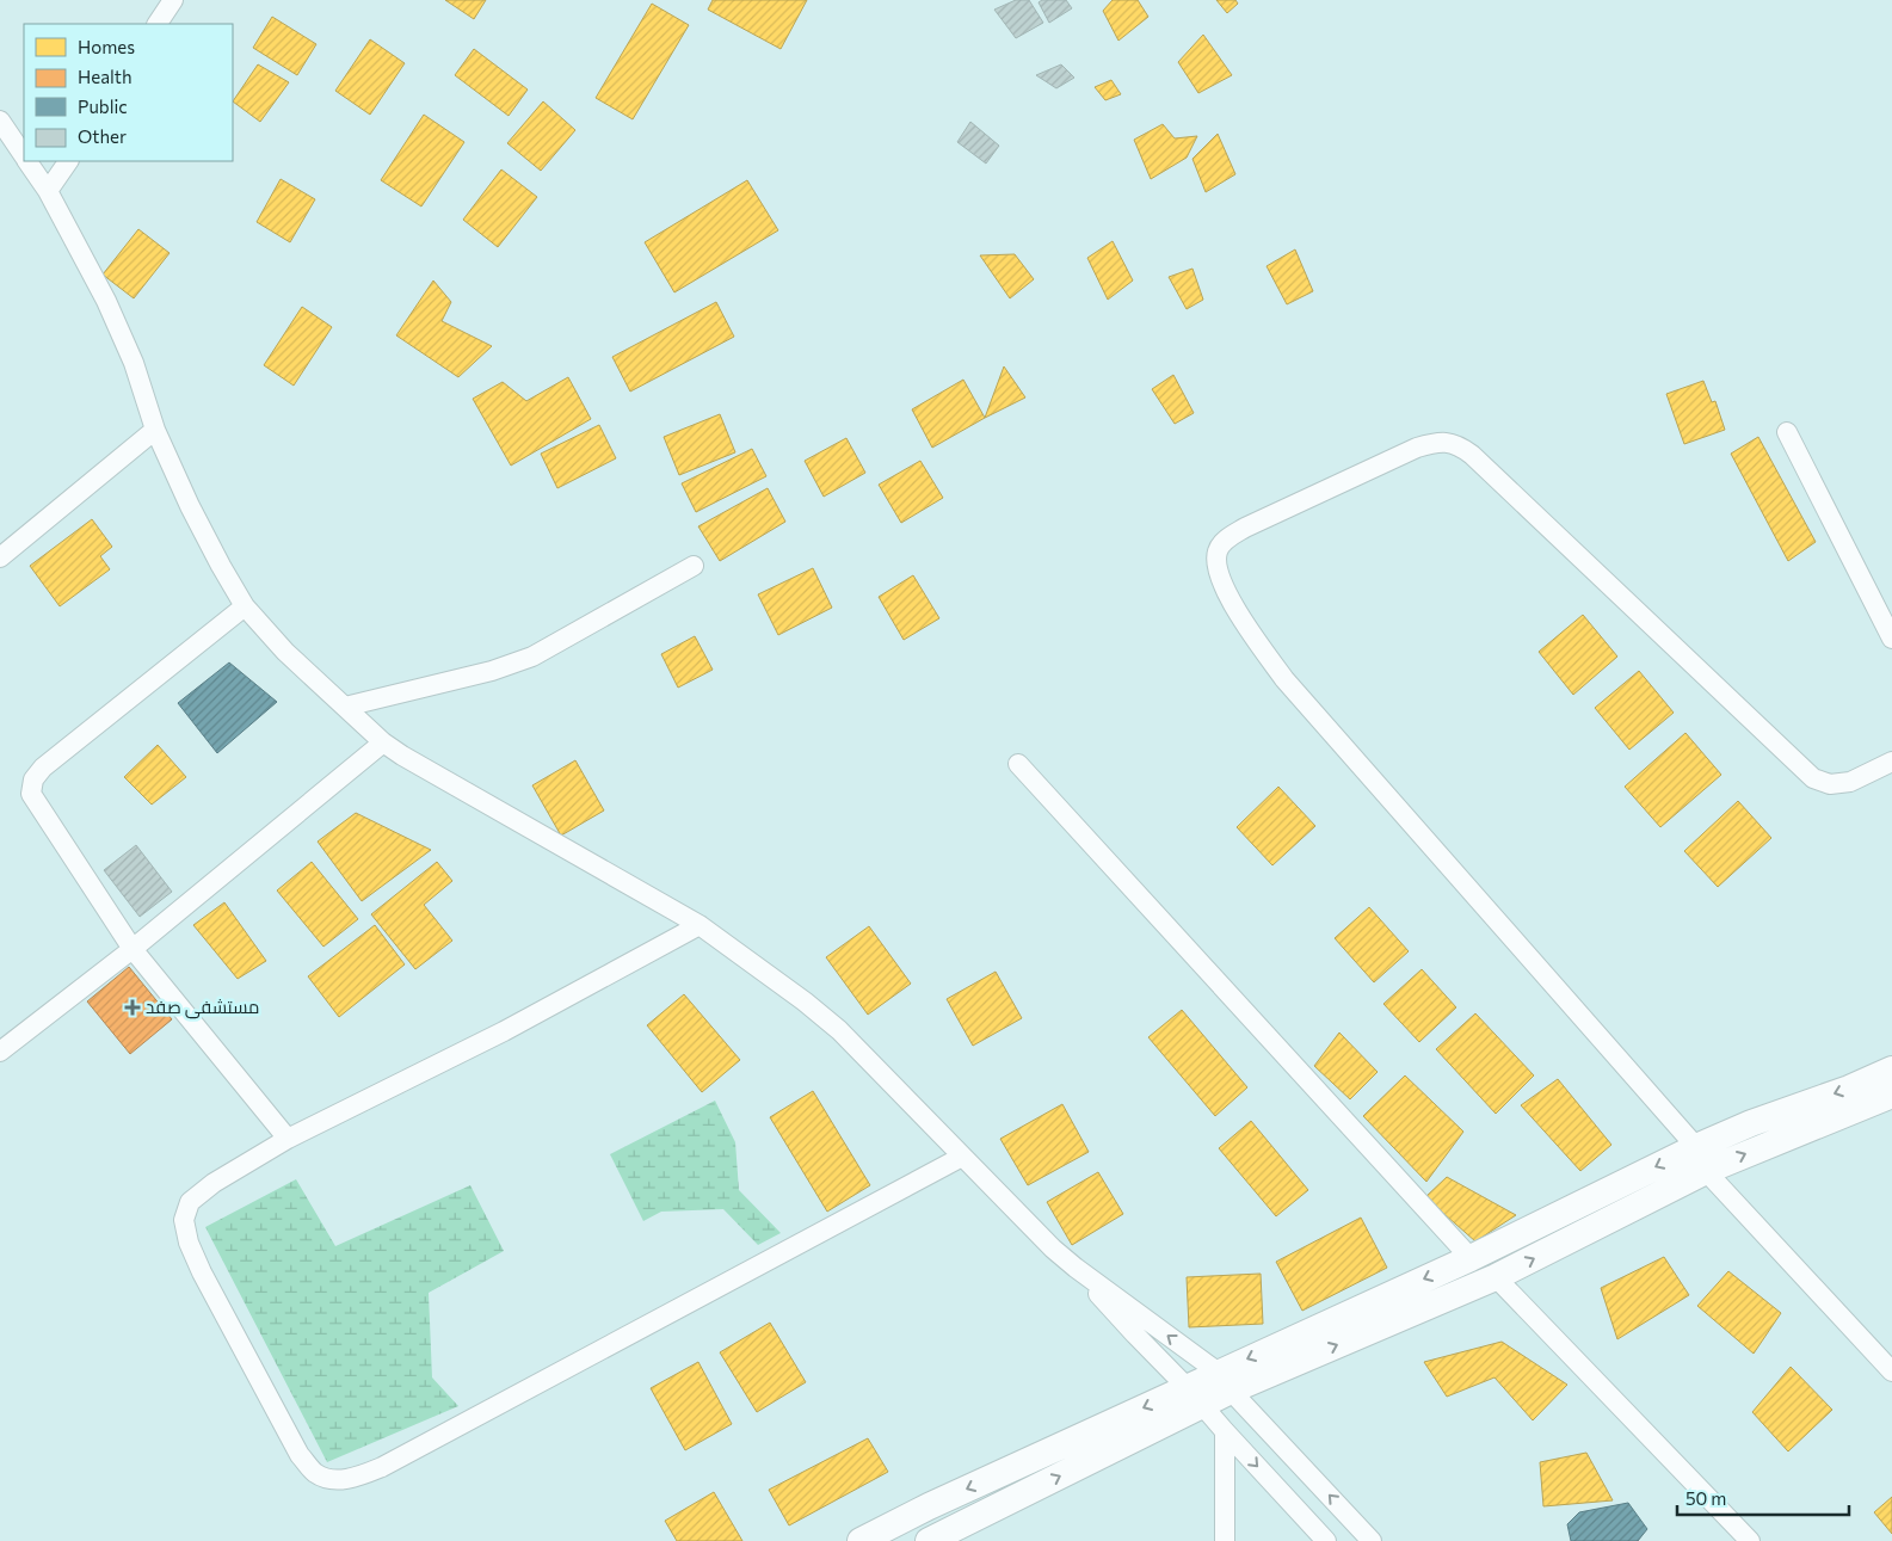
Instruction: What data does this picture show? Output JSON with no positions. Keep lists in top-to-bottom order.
{
  "places": {
    "health": ["مستشفى صفد"]
  },
  "legend": [
    "Homes",
    "Health",
    "Public",
    "Other"
  ],
  "scale_bar": "50 m"
}
